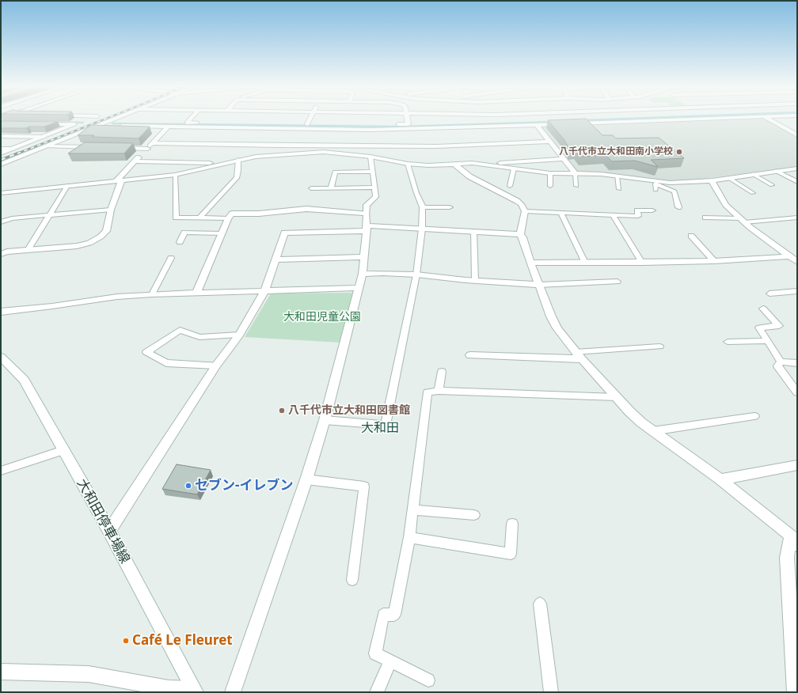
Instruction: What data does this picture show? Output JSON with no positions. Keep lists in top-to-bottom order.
{
  "streets": {
    "street": ["大和田停車場線"]
  },
  "districts": ["大和田"],
  "parks": ["大和田児童公園"],
  "places": [
    "八千代市立大和田南小学校",
    "八千代市立大和田図書館",
    "セブン-イレブン",
    "Café Le Fleuret"
  ]
}
